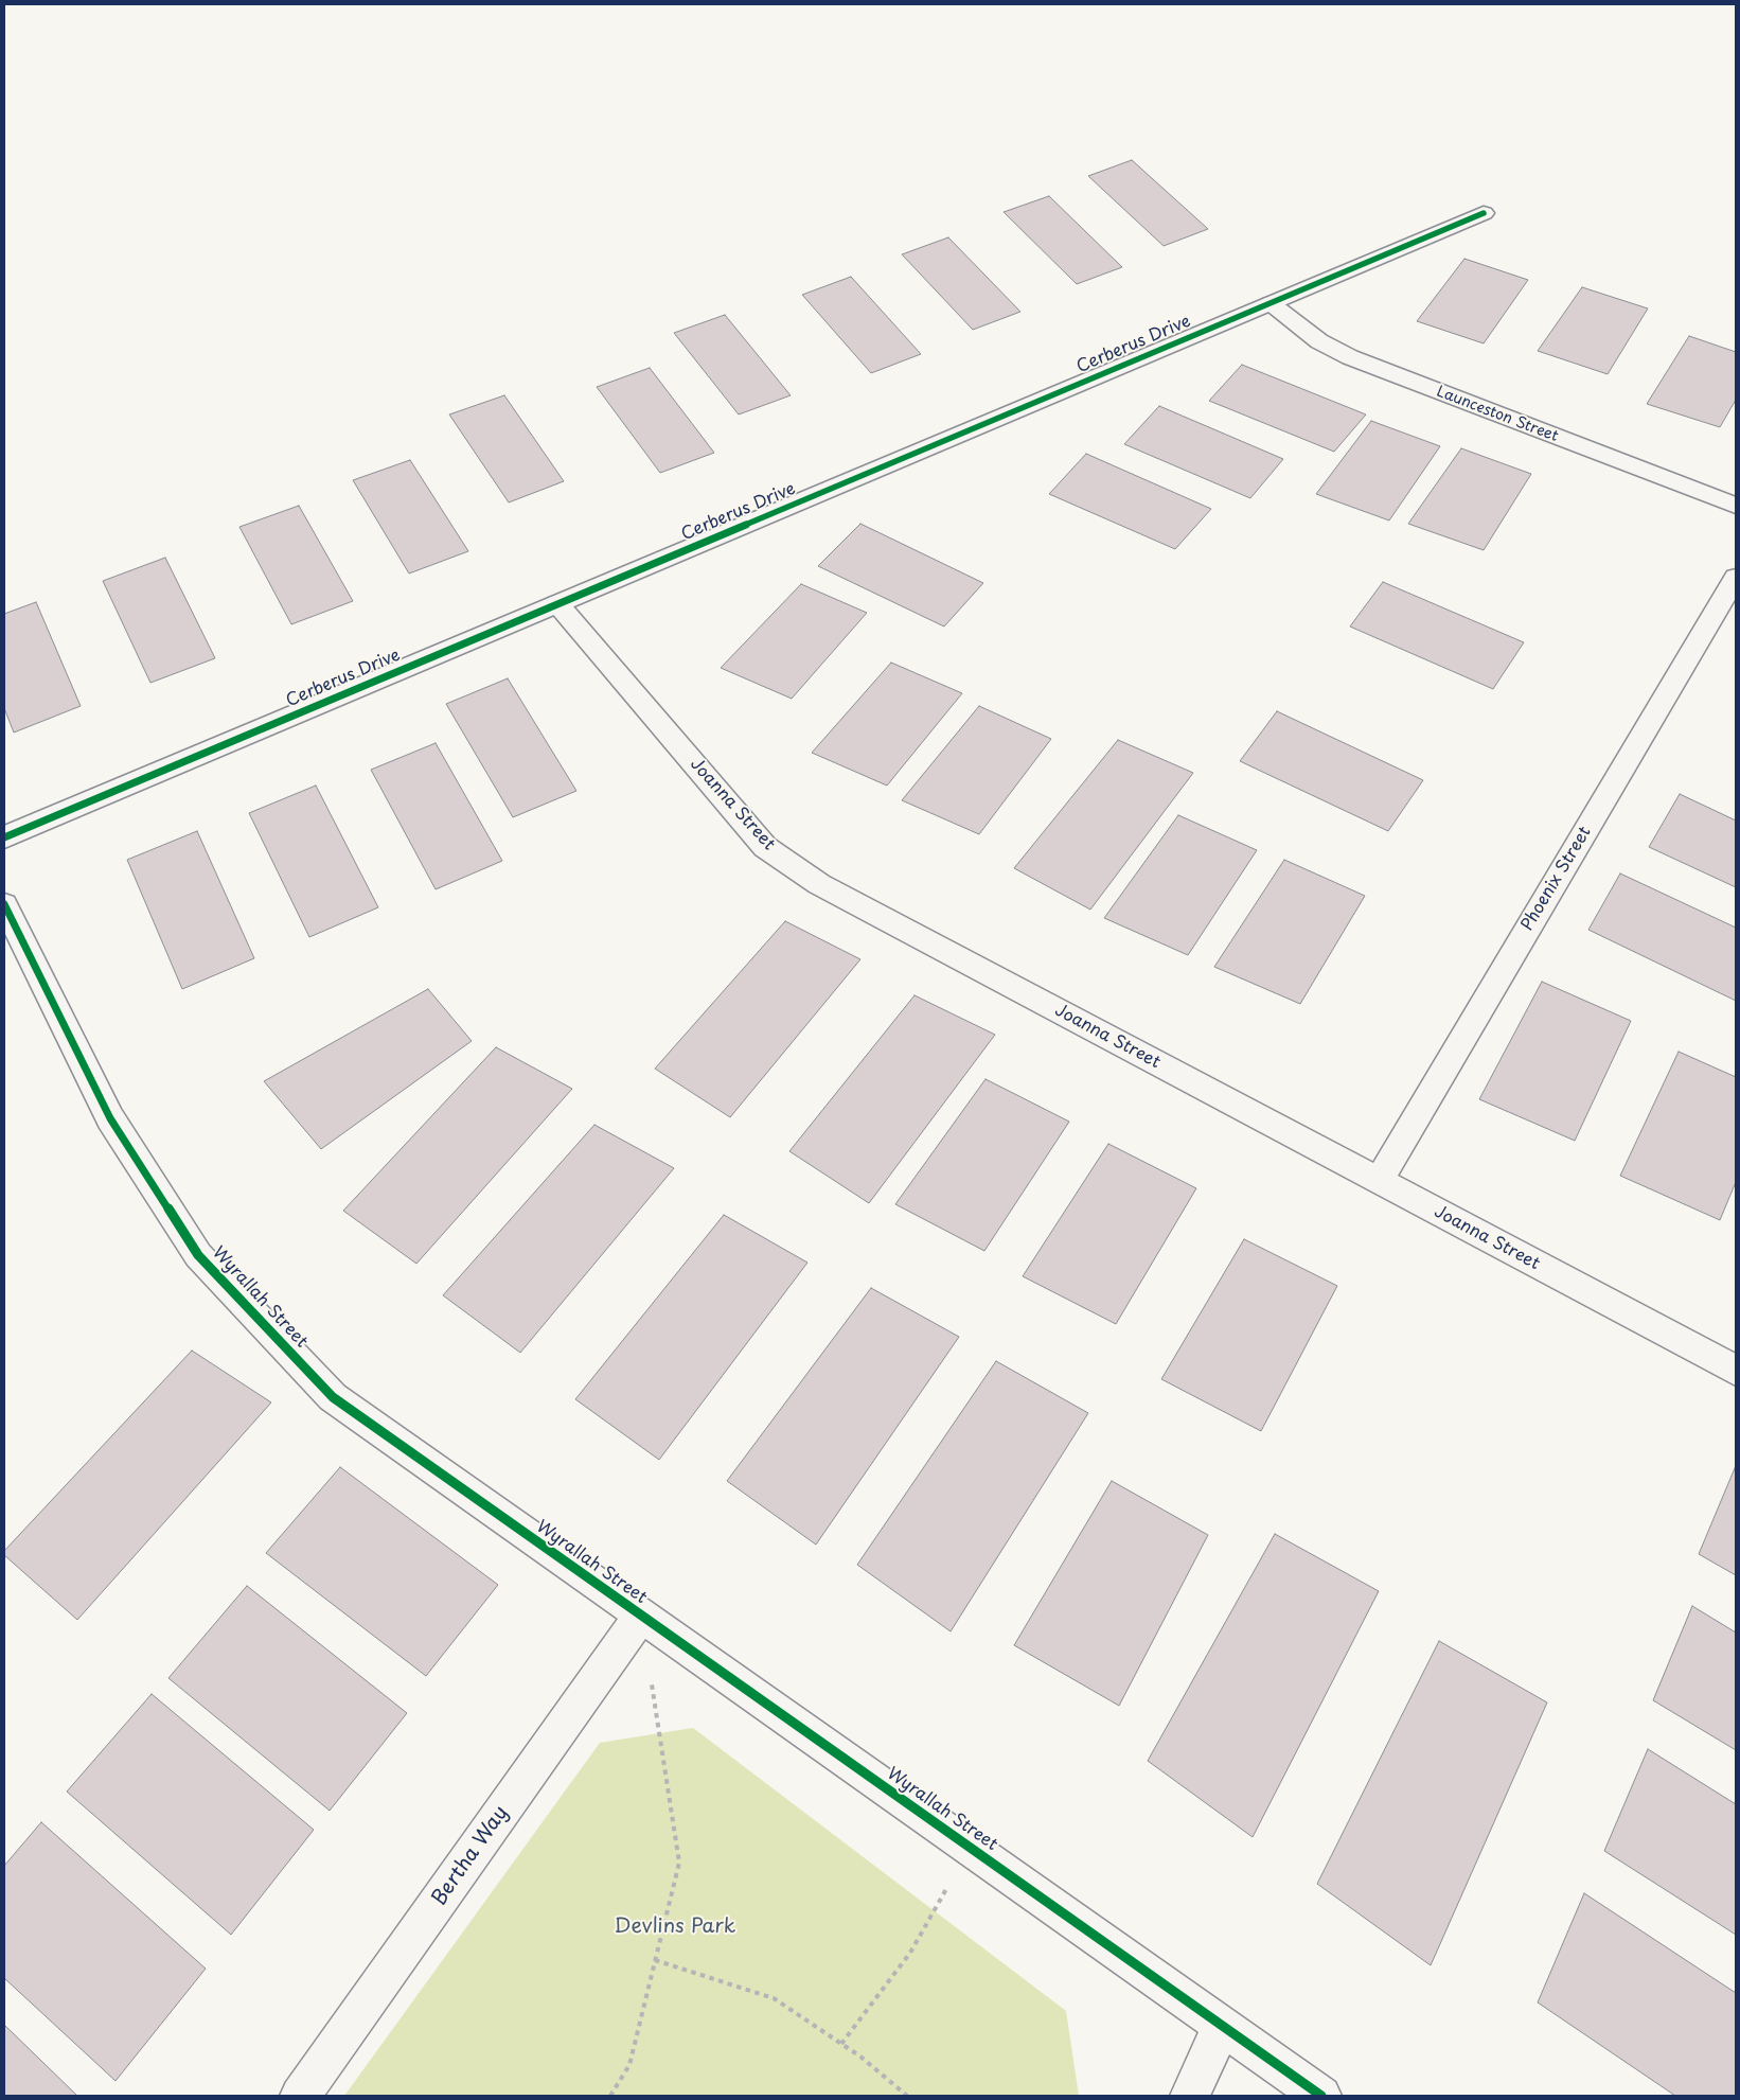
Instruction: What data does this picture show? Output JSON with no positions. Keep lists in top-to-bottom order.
{
  "streets": {
    "street": [
      "Cerberus Drive",
      "Launceston Street",
      "Joanna Street",
      "Phoenix Street",
      "Wyrallah Street",
      "Bertha Way"
    ]
  },
  "crossings": [
    ["Cerberus Drive", "Launceston Street"],
    ["Cerberus Drive", "Joanna Street"],
    ["Joanna Street", "Phoenix Street"],
    ["Wyrallah Street", "Bertha Way"]
  ],
  "parks": ["Devlins Park"]
}
